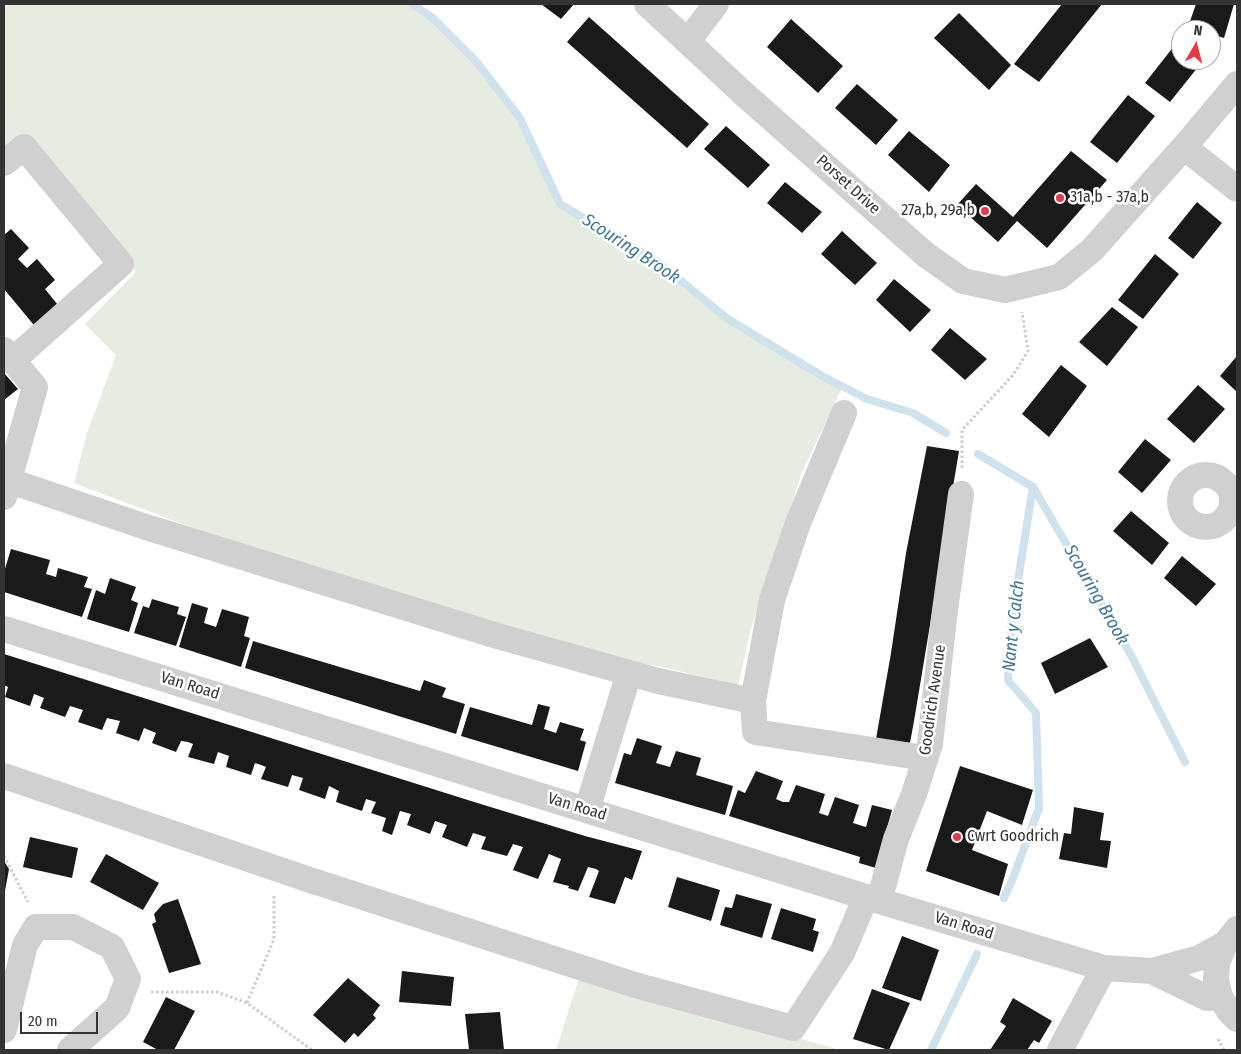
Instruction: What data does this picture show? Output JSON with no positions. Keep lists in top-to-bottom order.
{
  "streets": {
    "street": ["Porset Drive", "Van Road", "Goodrich Avenue"]
  },
  "crossings": [
    ["Van Road", "Goodrich Avenue"]
  ],
  "water": ["Scouring Brook", "Nant y Calch"],
  "places": ["31a,b - 37a,b", "27a,b, 29a,b", "Cwrt Goodrich"],
  "scale_bar": "20 m",
  "north": "top"
}
